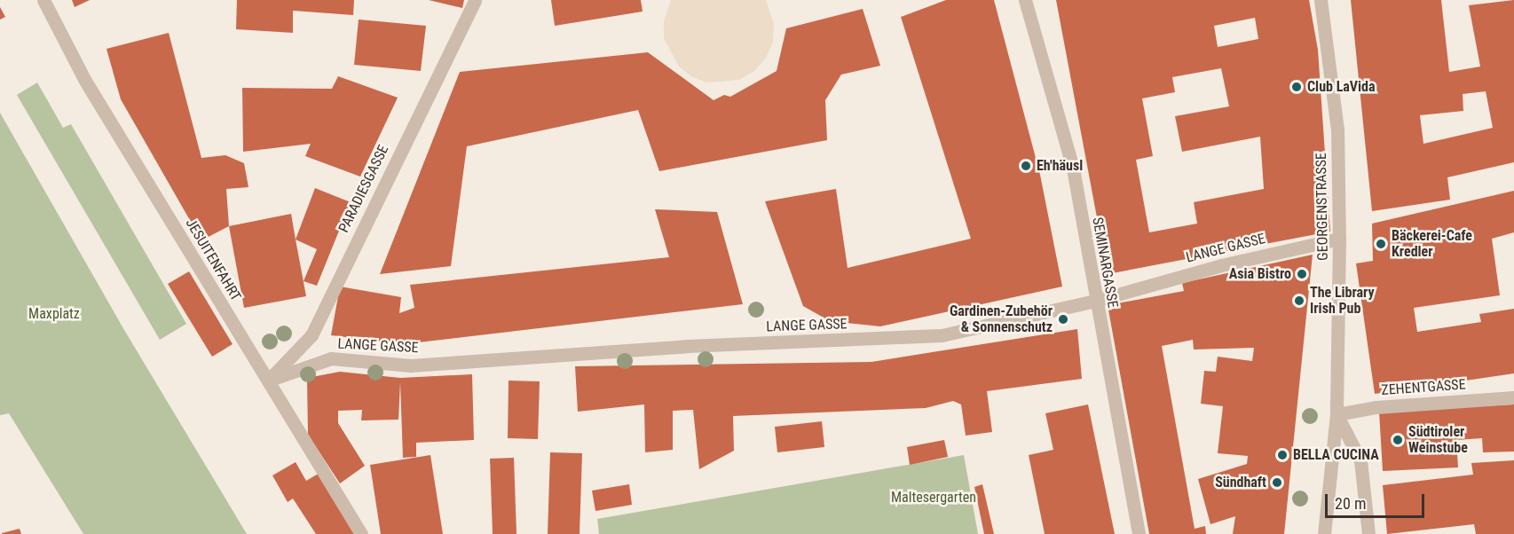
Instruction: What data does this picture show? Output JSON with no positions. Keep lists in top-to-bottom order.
{
  "streets": {
    "street": [
      "PARADIESGASSE",
      "GEORGENSTRASSE",
      "LANGE GASSE",
      "JESUITENFAHRT",
      "SEMINARGASSE",
      "ZEHENTGASSE"
    ]
  },
  "crossings": [
    ["PARADIESGASSE", "LANGE GASSE"],
    ["PARADIESGASSE", "JESUITENFAHRT"],
    ["GEORGENSTRASSE", "LANGE GASSE"],
    ["GEORGENSTRASSE", "ZEHENTGASSE"],
    ["LANGE GASSE", "JESUITENFAHRT"],
    ["LANGE GASSE", "SEMINARGASSE"]
  ],
  "parks": ["Maxplatz", "Maltesergarten"],
  "places": [
    "Club LaVida",
    "Eh'häusl",
    "Bäckerei-Cafe Kredler",
    "Asia Bistro",
    "The Library Irish Pub",
    "Gardinen-Zubehör & Sonnenschutz",
    "Südtiroler Weinstube",
    "BELLA CUCINA",
    "Sündhaft"
  ],
  "scale_bar": "20 m"
}
